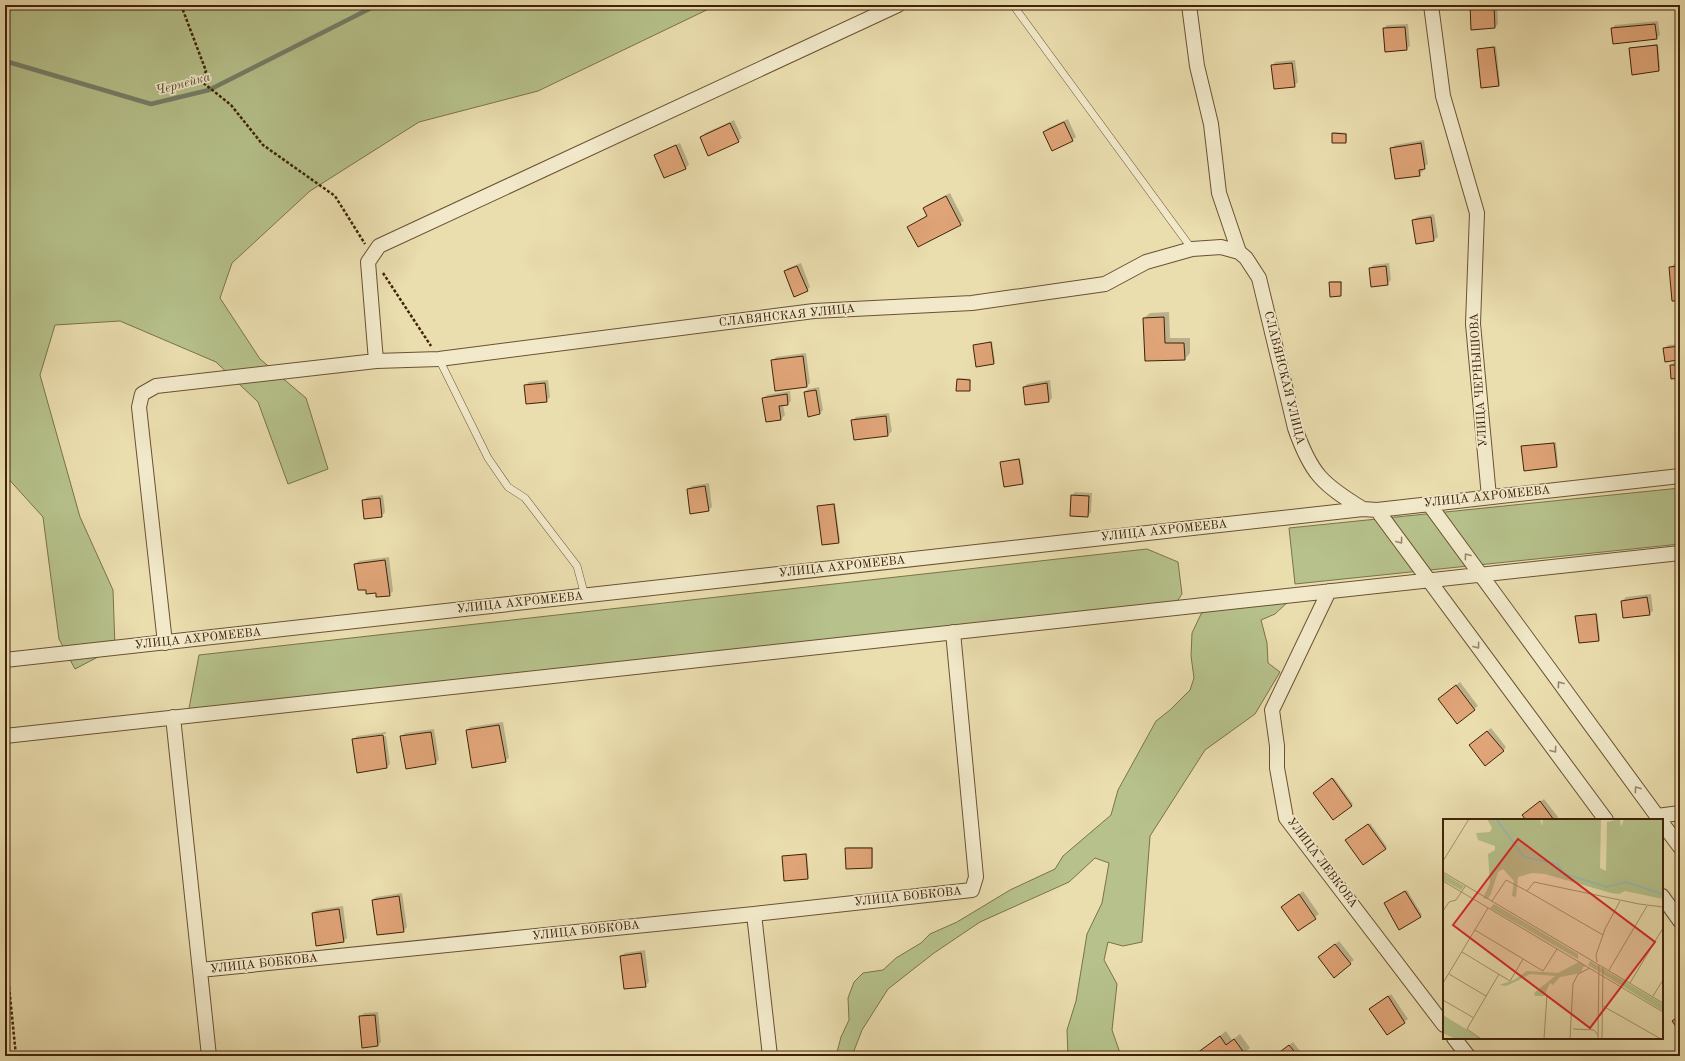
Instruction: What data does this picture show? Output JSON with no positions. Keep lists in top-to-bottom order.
{
  "streets": {
    "street": [
      "СЛАВЯНСКАЯ УЛИЦА",
      "УЛИЦА ЧЕРНЫШОВА",
      "УЛИЦА АХРОМЕЕВА",
      "УЛИЦА ЛЕВКОВА",
      "УЛИЦА БОБКОВА"
    ]
  },
  "crossings": [
    ["СЛАВЯНСКАЯ УЛИЦА", "УЛИЦА АХРОМЕЕВА"],
    ["УЛИЦА ЧЕРНЫШОВА", "УЛИЦА АХРОМЕЕВА"]
  ],
  "water": ["Чернейка"]
}
